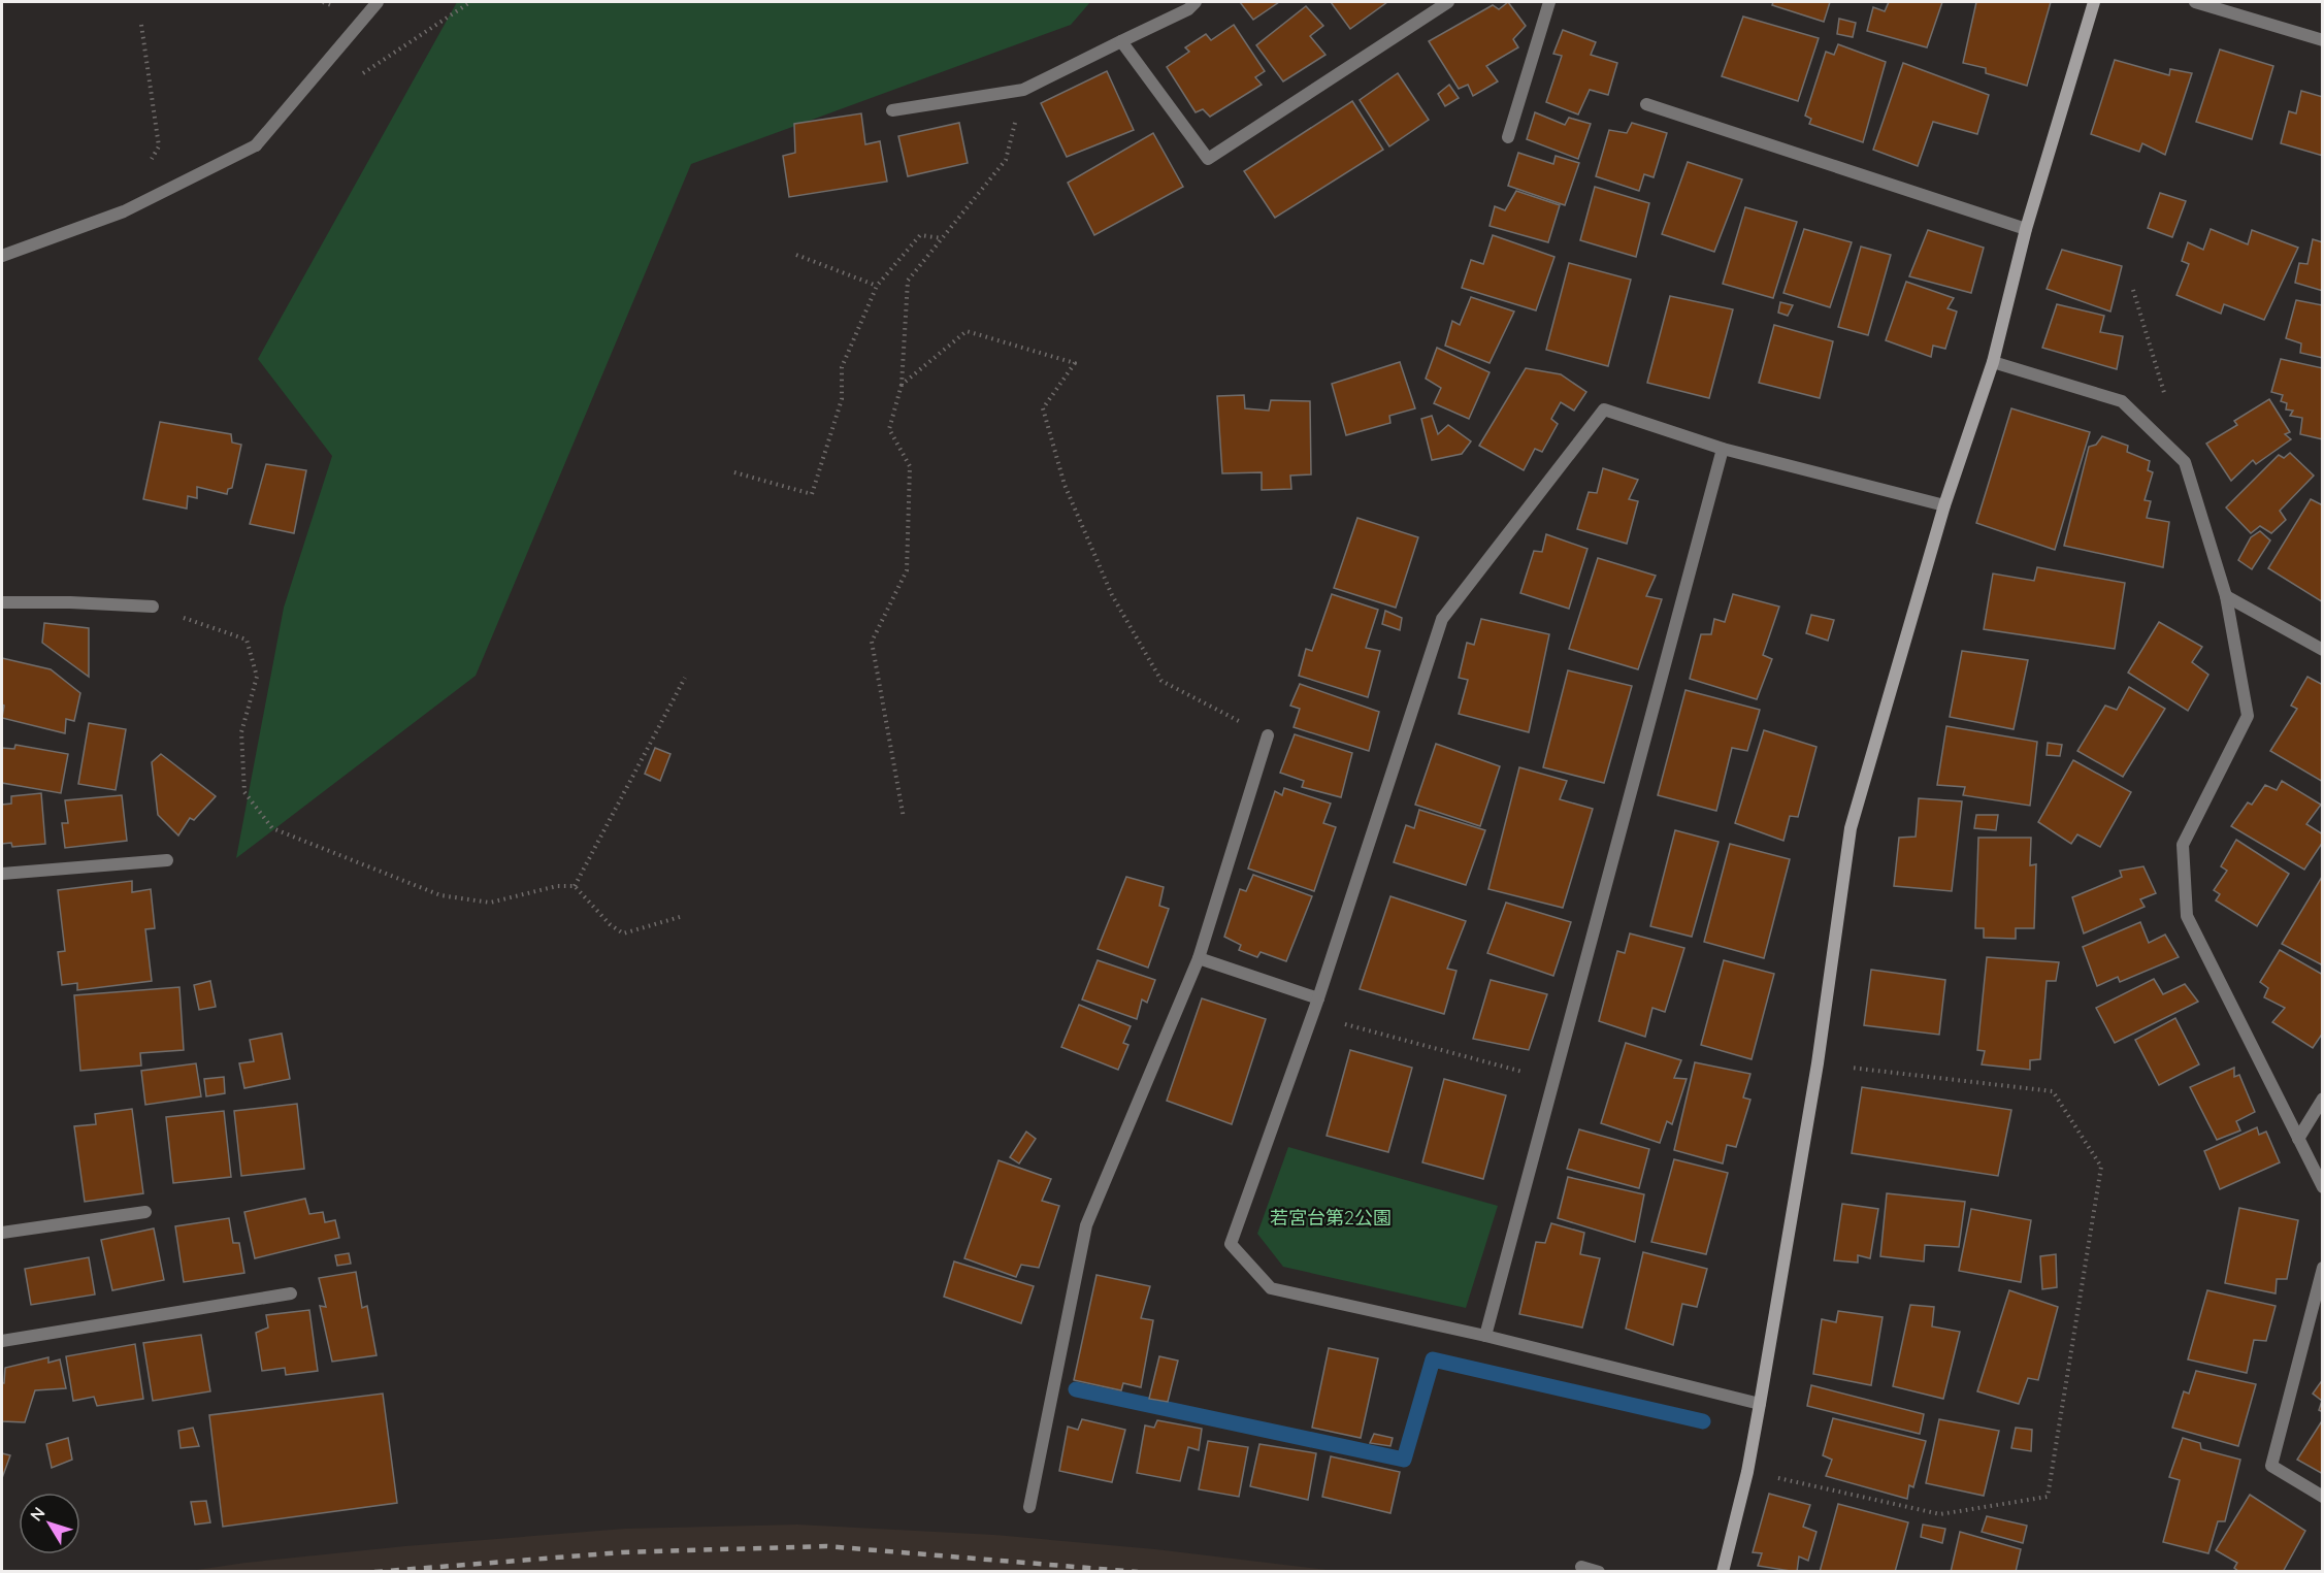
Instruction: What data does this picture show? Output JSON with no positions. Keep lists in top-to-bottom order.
{
  "parks": ["若宮台第2公園"],
  "north": "top left"
}
